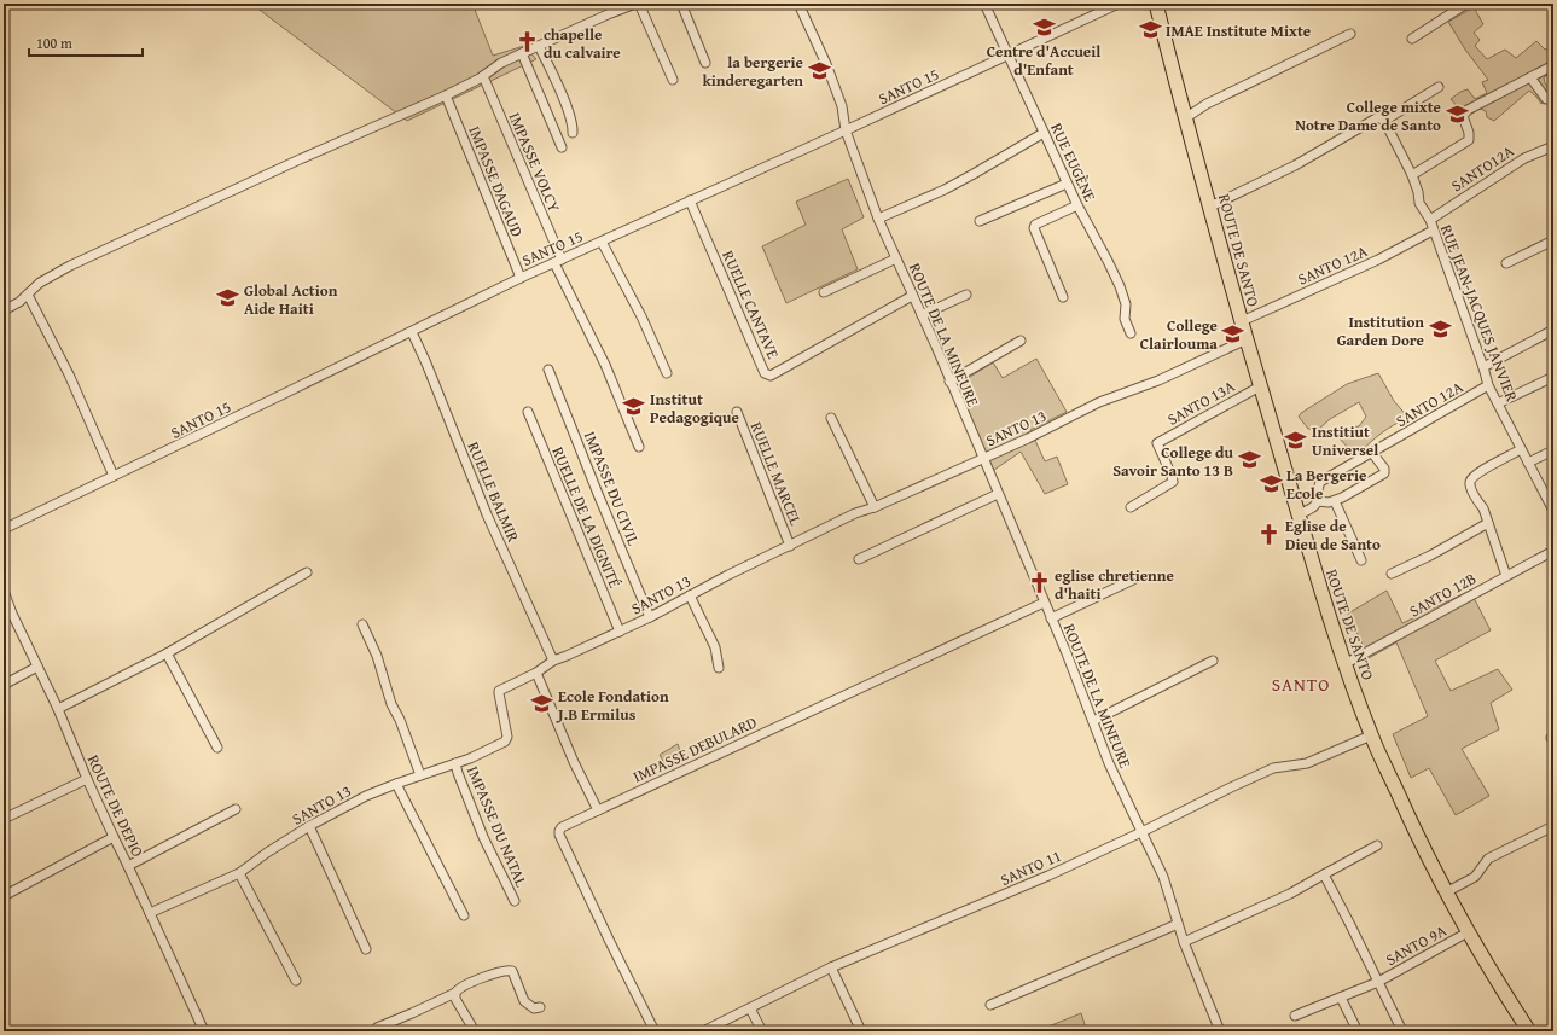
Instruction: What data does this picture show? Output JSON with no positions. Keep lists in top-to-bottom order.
{
  "streets": {
    "main road": ["ROUTE DE SANTO"],
    "street": [
      "SANTO 15",
      "IMPASSE VOLCY",
      "RUE EUGÈNE",
      "SANTO12A",
      "IMPASSE DAGAUD",
      "SANTO 12A",
      "RUELLE CANTAVE",
      "RUE JEAN-JACQUES JANVIER",
      "ROUTE DE LA MINEURE",
      "SANTO 13A",
      "SANTO 13",
      "RUELLE MARCEL",
      "IMPASSE DU CIVIL",
      "RUELLE BALMIR",
      "RUELLE DE LA DIGNITÉ",
      "SANTO 12B",
      "IMPASSE DEBULARD",
      "ROUTE DE DEPIO",
      "IMPASSE DU NATAL",
      "SANTO 11",
      "SANTO 9A"
    ]
  },
  "crossings": [
    ["SANTO 15", "IMPASSE VOLCY"],
    ["SANTO 15", "RUE EUGÈNE"],
    ["SANTO 15", "IMPASSE DAGAUD"],
    ["SANTO 15", "RUELLE CANTAVE"],
    ["SANTO 15", "ROUTE DE LA MINEURE"],
    ["SANTO 15", "RUELLE BALMIR"],
    ["SANTO12A", "RUE JEAN-JACQUES JANVIER"],
    ["ROUTE DE SANTO", "SANTO 12A"],
    ["ROUTE DE SANTO", "SANTO 13A"],
    ["ROUTE DE SANTO", "SANTO 13"],
    ["ROUTE DE SANTO", "SANTO 12B"],
    ["ROUTE DE SANTO", "SANTO 11"],
    ["ROUTE DE SANTO", "SANTO 9A"],
    ["SANTO 12A", "RUE JEAN-JACQUES JANVIER"],
    ["RUELLE CANTAVE", "ROUTE DE LA MINEURE"],
    ["ROUTE DE LA MINEURE", "SANTO 13"],
    ["ROUTE DE LA MINEURE", "IMPASSE DEBULARD"],
    ["ROUTE DE LA MINEURE", "SANTO 11"],
    ["SANTO 13", "RUELLE MARCEL"],
    ["SANTO 13", "IMPASSE DU CIVIL"],
    ["SANTO 13", "RUELLE BALMIR"],
    ["SANTO 13", "RUELLE DE LA DIGNITÉ"],
    ["SANTO 13", "ROUTE DE DEPIO"],
    ["SANTO 13", "IMPASSE DU NATAL"]
  ],
  "districts": ["SANTO"],
  "places": {
    "school or university": [
      "Centre d'Accueil d'Enfant",
      "IMAE Institute Mixte",
      "la bergerie kinderegarten",
      "College mixte Notre Dame de Santo",
      "Global Action Aide Haiti",
      "Institution Garden Dore",
      "College Clairlouma",
      "Institut Pedagogique",
      "Institiut Universel",
      "College du Savoir Santo 13 B",
      "La Bergerie Ecole",
      "Ecole Fondation J.B Ermilus"
    ],
    "church": ["chapelle du calvaire", "Eglise de Dieu de Santo", "eglise chretienne d'haiti"]
  },
  "scale_bar": "100 m"
}
